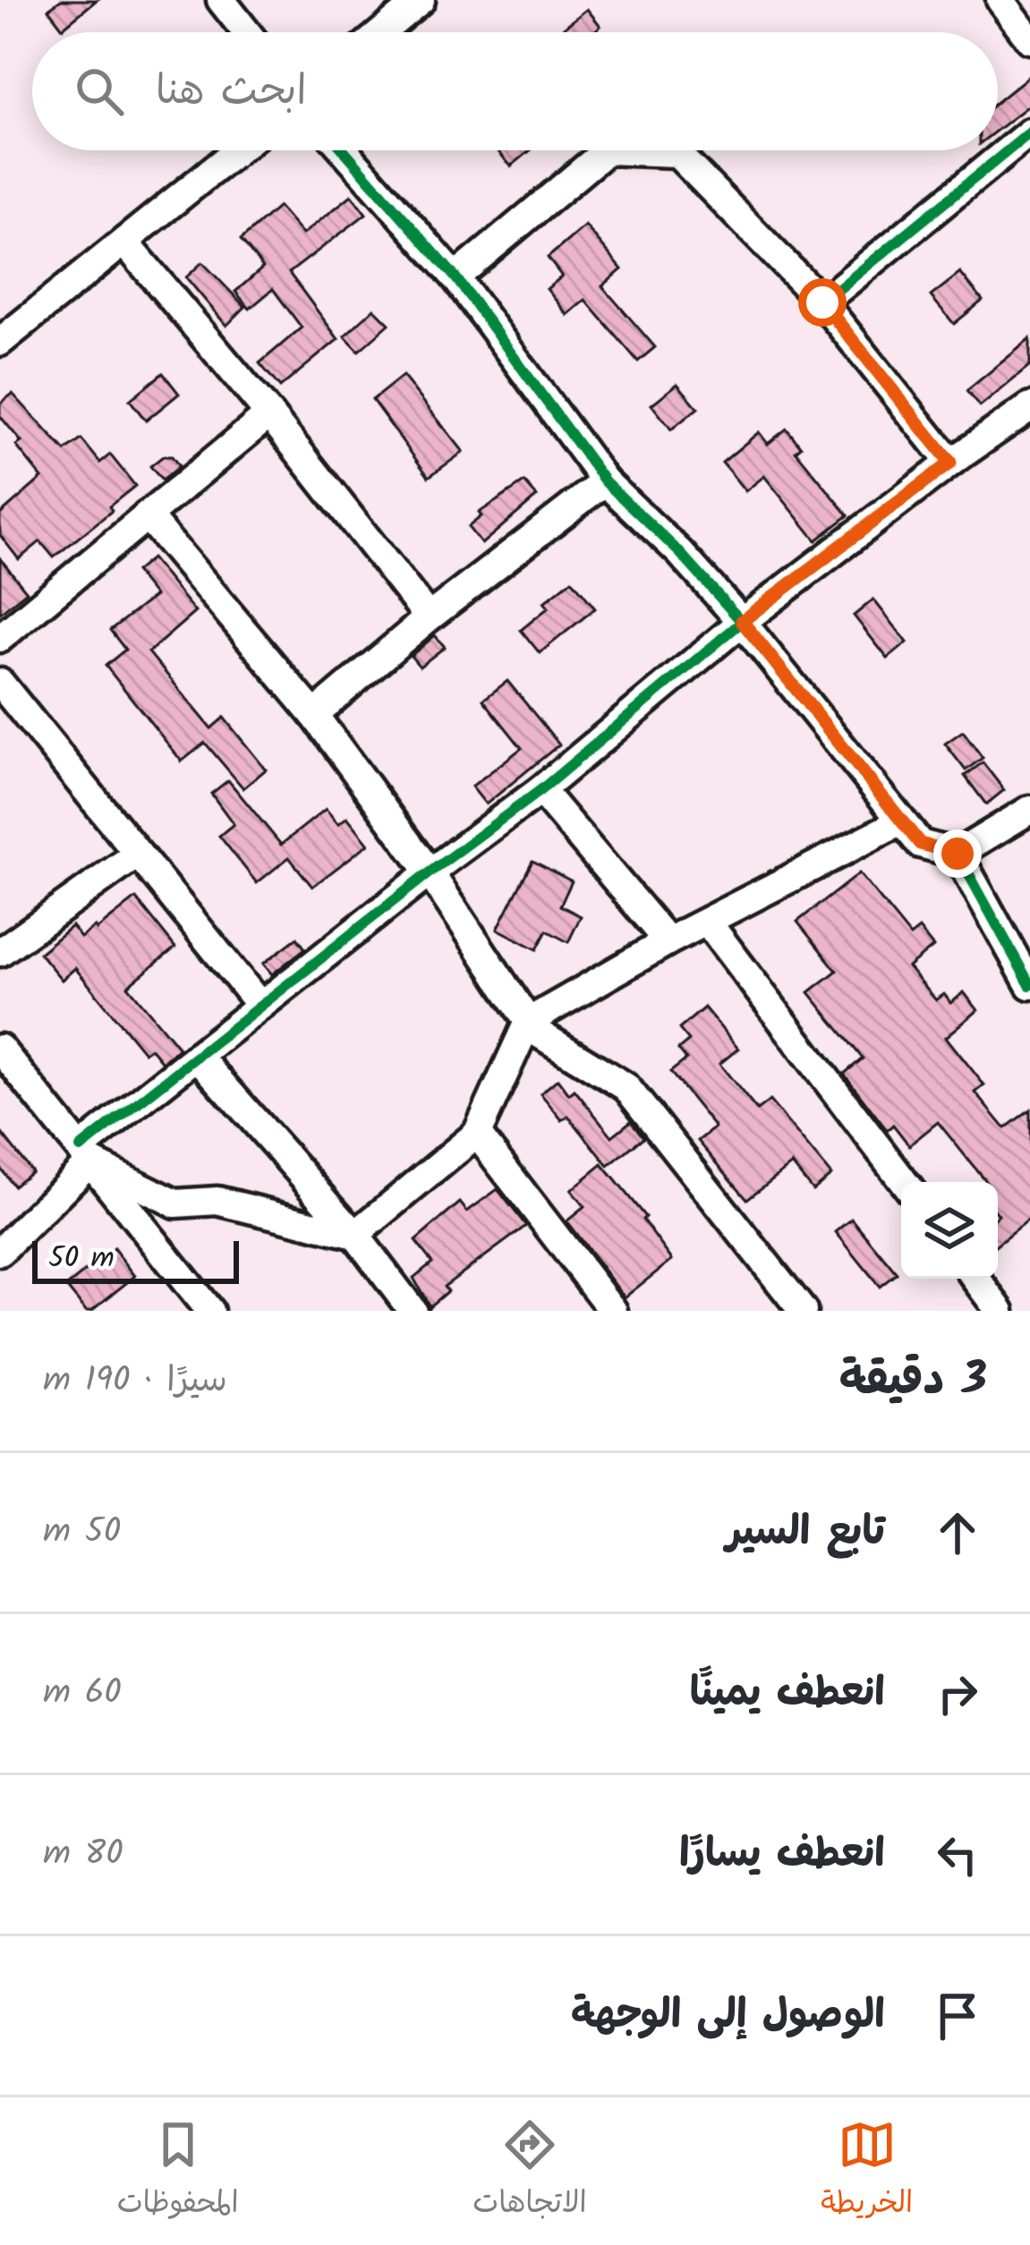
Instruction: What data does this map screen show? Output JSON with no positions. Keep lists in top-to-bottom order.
{
  "scale_bar": "50 m",
  "page": {
    "search": "ابحث هنا",
    "scale": "50 m",
    "heading": ["3 دقيقة", "سيرًا · 190 m"],
    "list": [
      ["تابع السير", "50 m"],
      ["انعطف يمينًا", "60 m"],
      ["انعطف يسارًا", "80 m"],
      "الوصول إلى الوجهة"
    ],
    "nav": ["الخريطة", "الاتجاهات", "المحفوظات"]
  }
}
